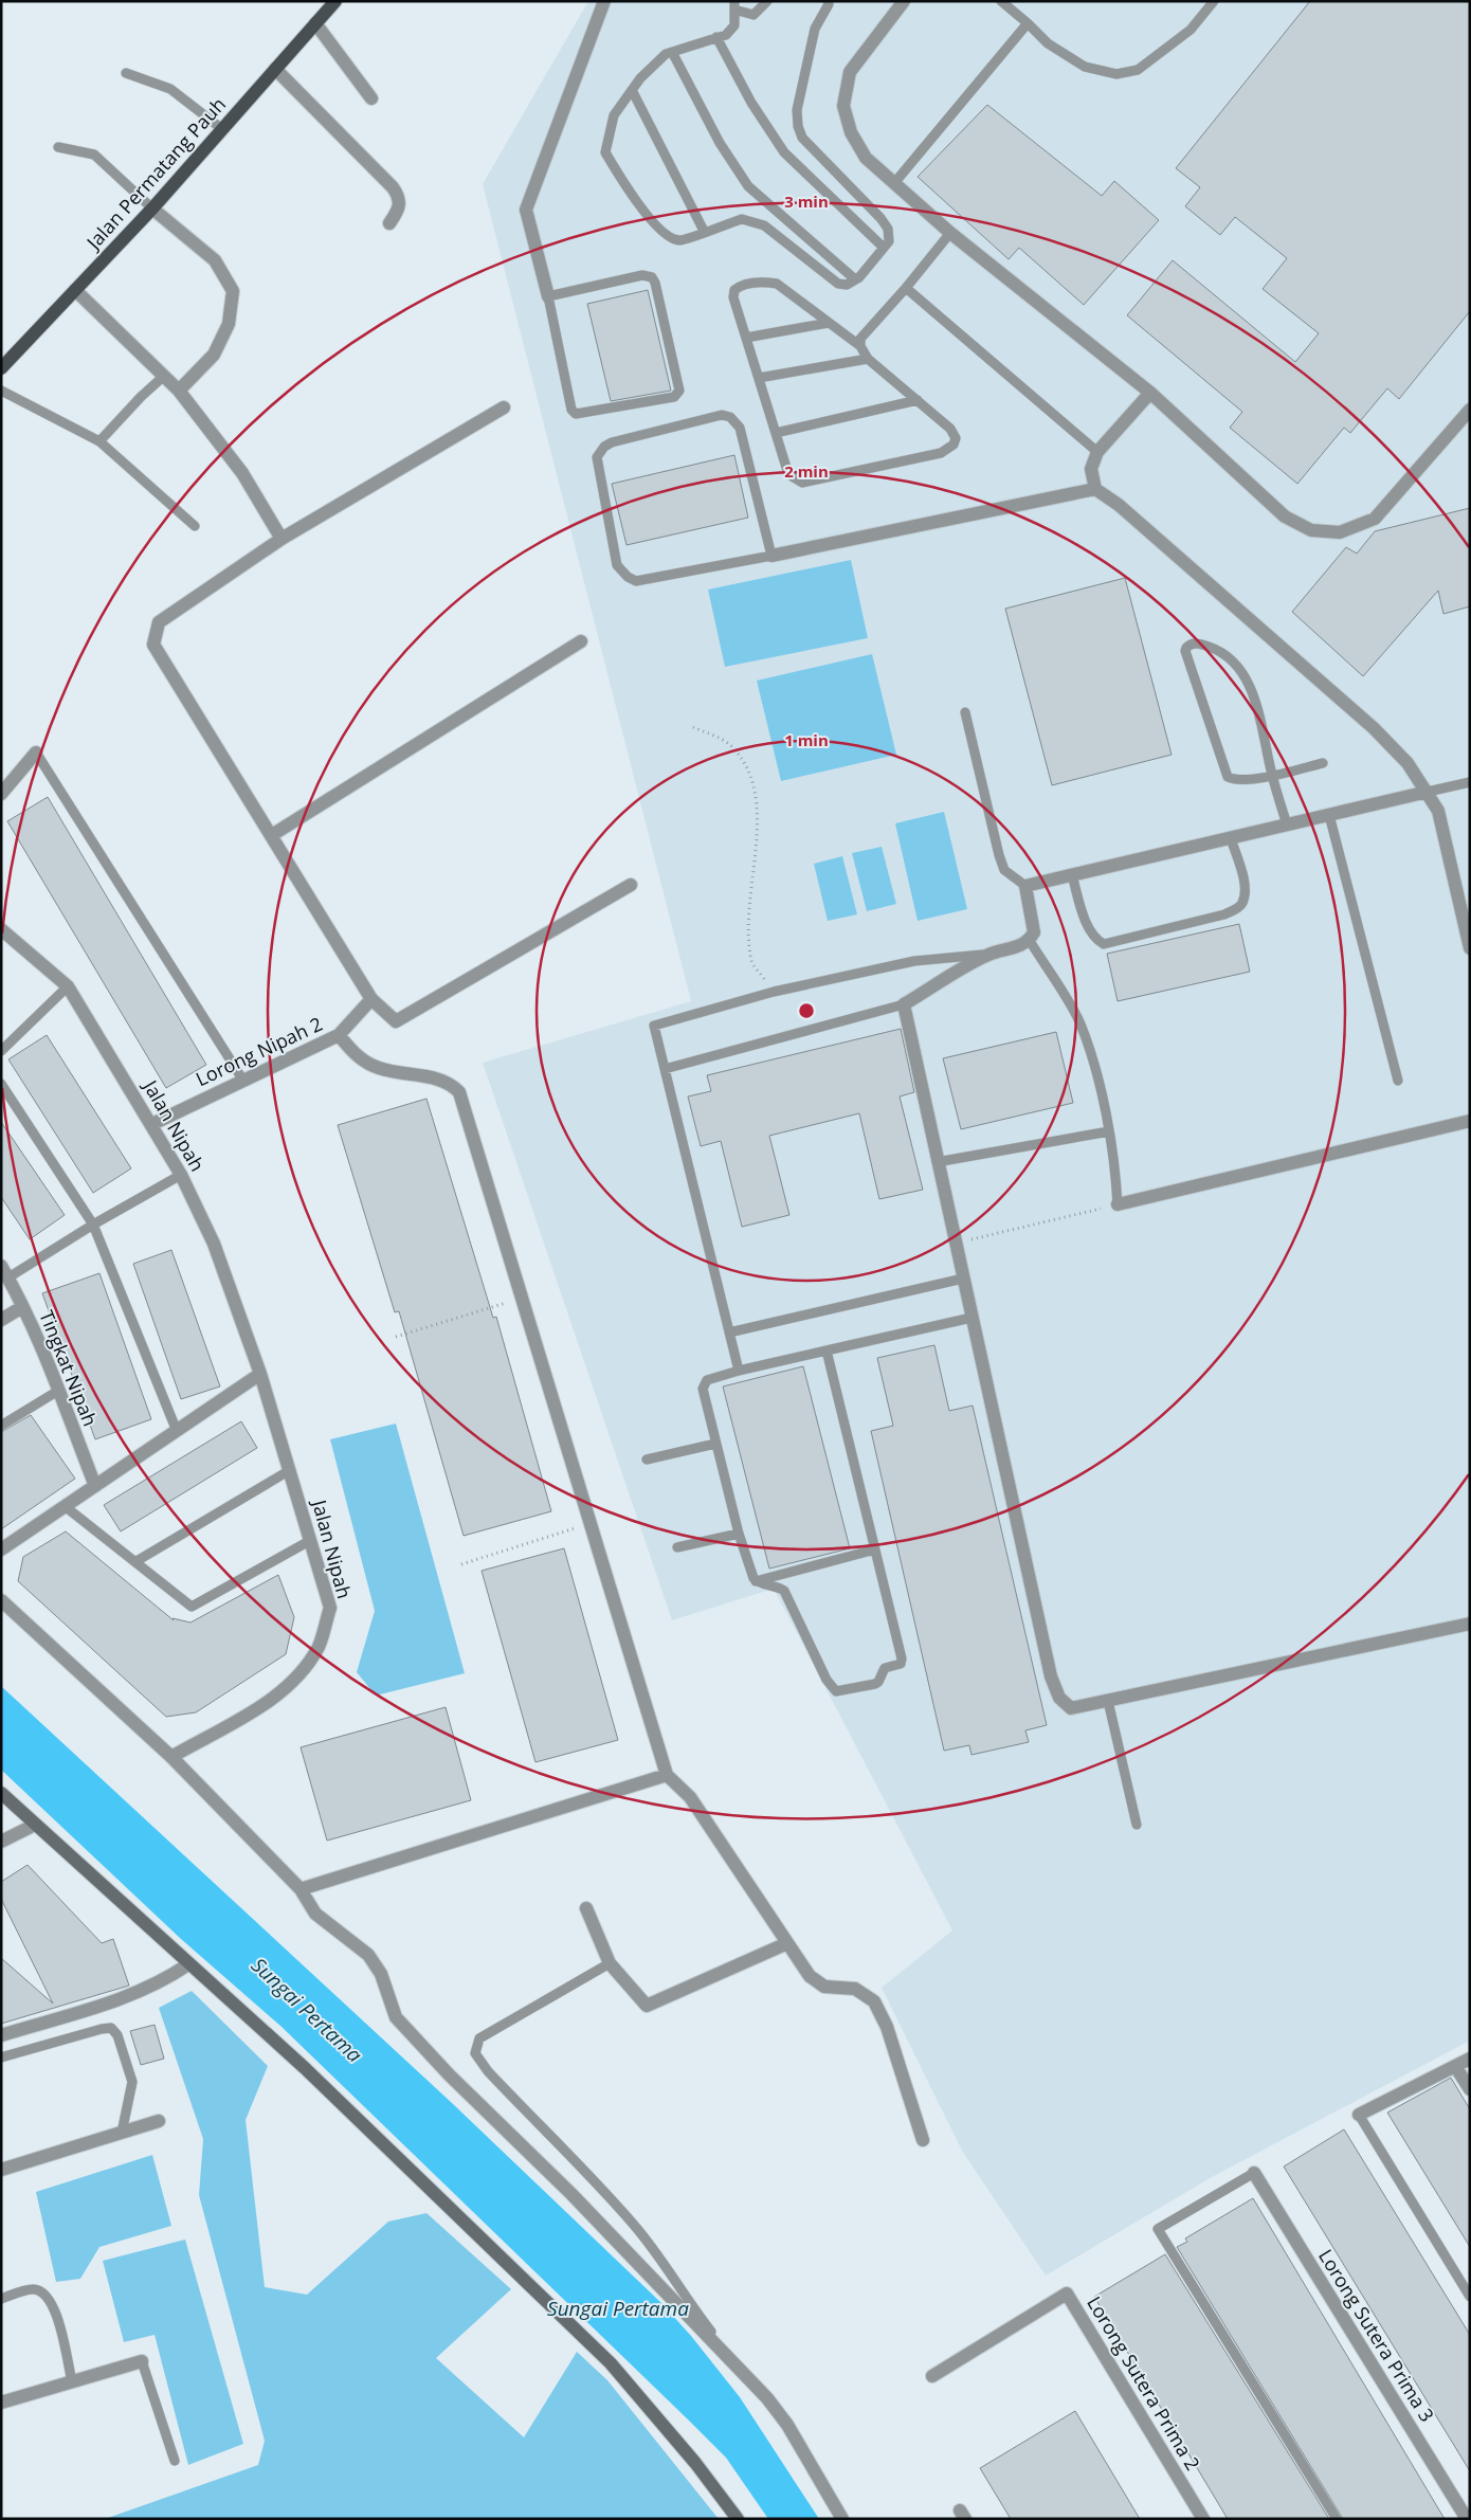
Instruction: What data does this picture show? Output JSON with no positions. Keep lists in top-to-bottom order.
{
  "streets": {
    "main road": ["Jalan Permatang Pauh"],
    "street": [
      "Lorong Nipah 2",
      "Jalan Nipah",
      "Tingkat Nipah",
      "Lorong Sutera Prima 3",
      "Lorong Sutera Prima 2"
    ]
  },
  "crossings": [
    ["Lorong Nipah 2", "Jalan Nipah"]
  ],
  "water": ["Sungai Pertama"],
  "rings": ["3 min", "2 min", "1 min"]
}
